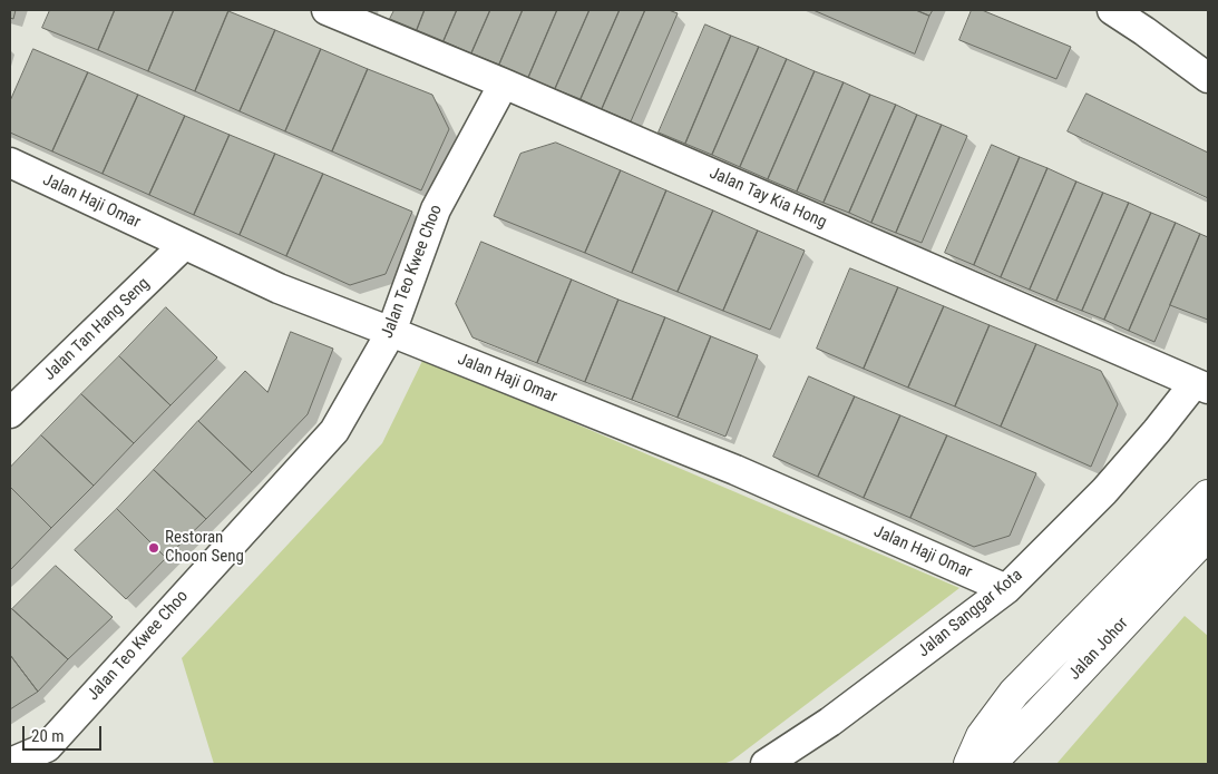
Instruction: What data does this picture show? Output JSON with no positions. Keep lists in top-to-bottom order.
{
  "streets": {
    "highway": ["Jalan Johor"],
    "street": [
      "Jalan Tay Kia Hong",
      "Jalan Haji Omar",
      "Jalan Teo Kwee Choo",
      "Jalan Tan Hang Seng",
      "Jalan Sanggar Kota"
    ]
  },
  "crossings": [
    ["Jalan Tay Kia Hong", "Jalan Teo Kwee Choo"],
    ["Jalan Tay Kia Hong", "Jalan Sanggar Kota"],
    ["Jalan Haji Omar", "Jalan Teo Kwee Choo"],
    ["Jalan Haji Omar", "Jalan Tan Hang Seng"],
    ["Jalan Haji Omar", "Jalan Sanggar Kota"]
  ],
  "places": ["Restoran Choon Seng"],
  "scale_bar": "20 m"
}
